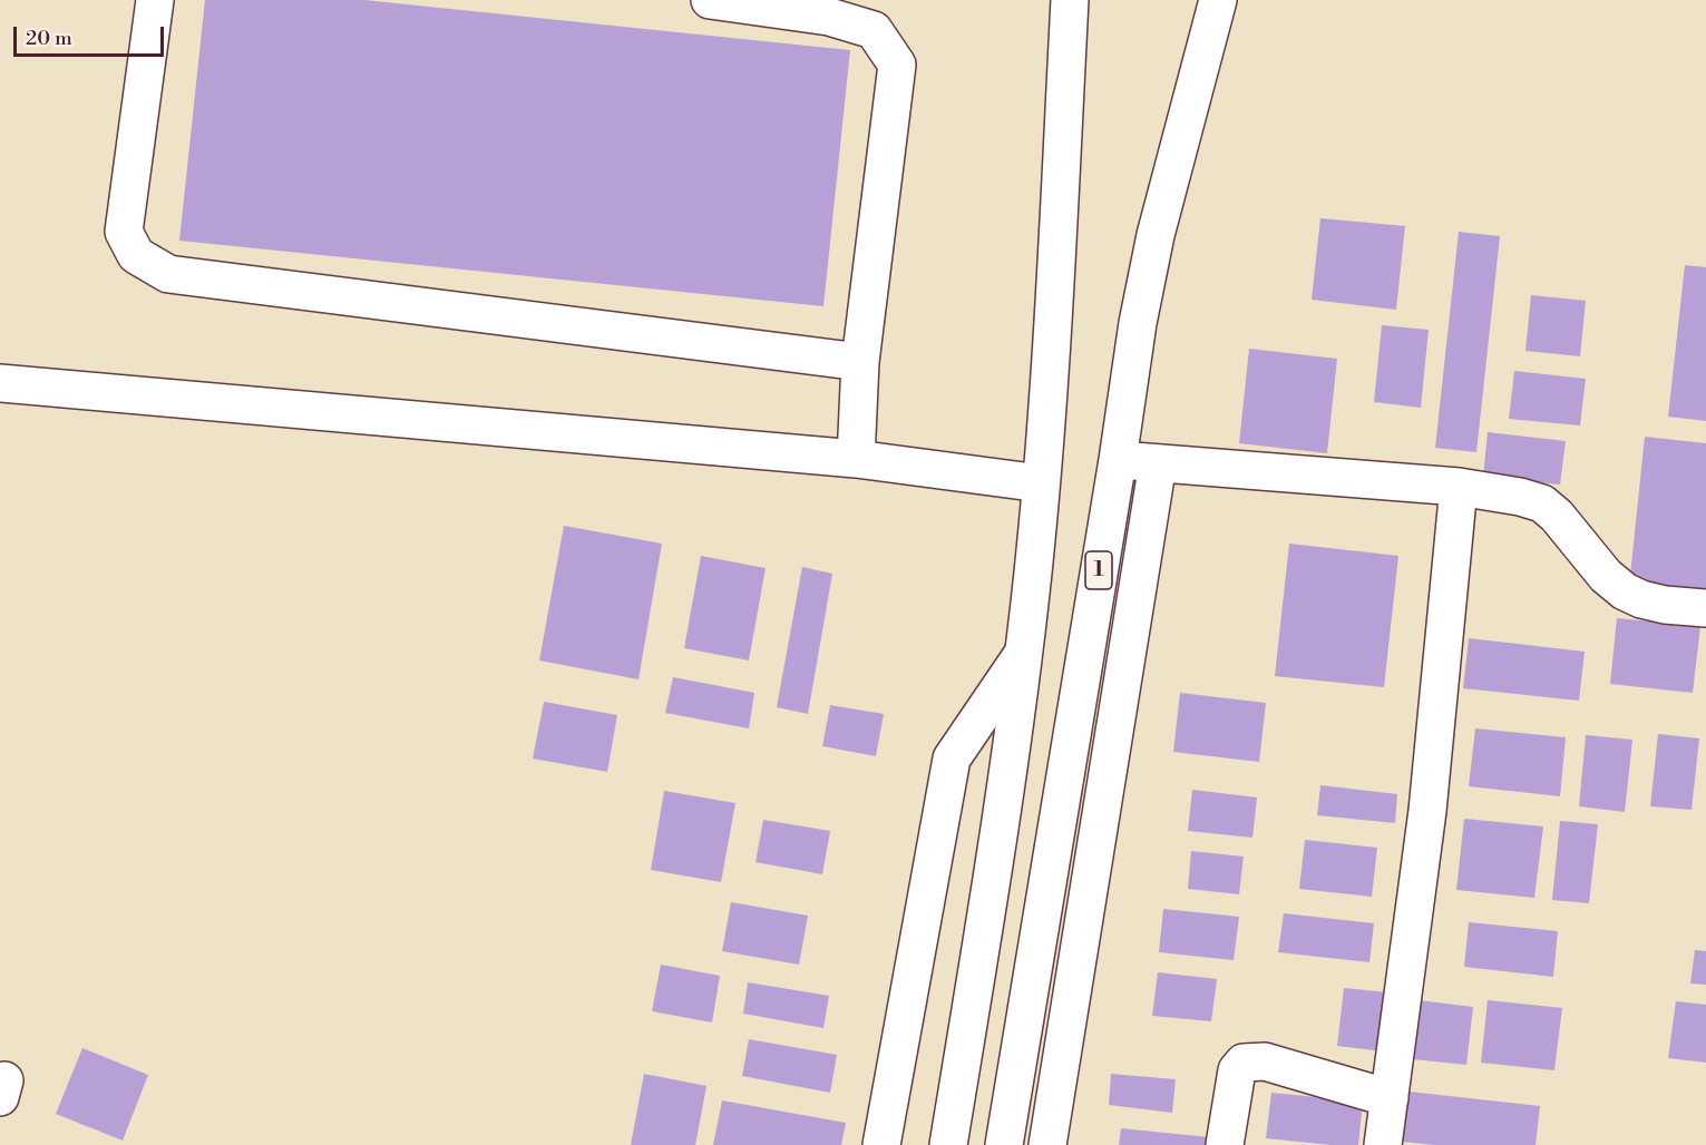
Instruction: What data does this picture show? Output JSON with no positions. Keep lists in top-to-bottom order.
{
  "streets": {
    "street": ["1"]
  },
  "scale_bar": "20 m"
}
